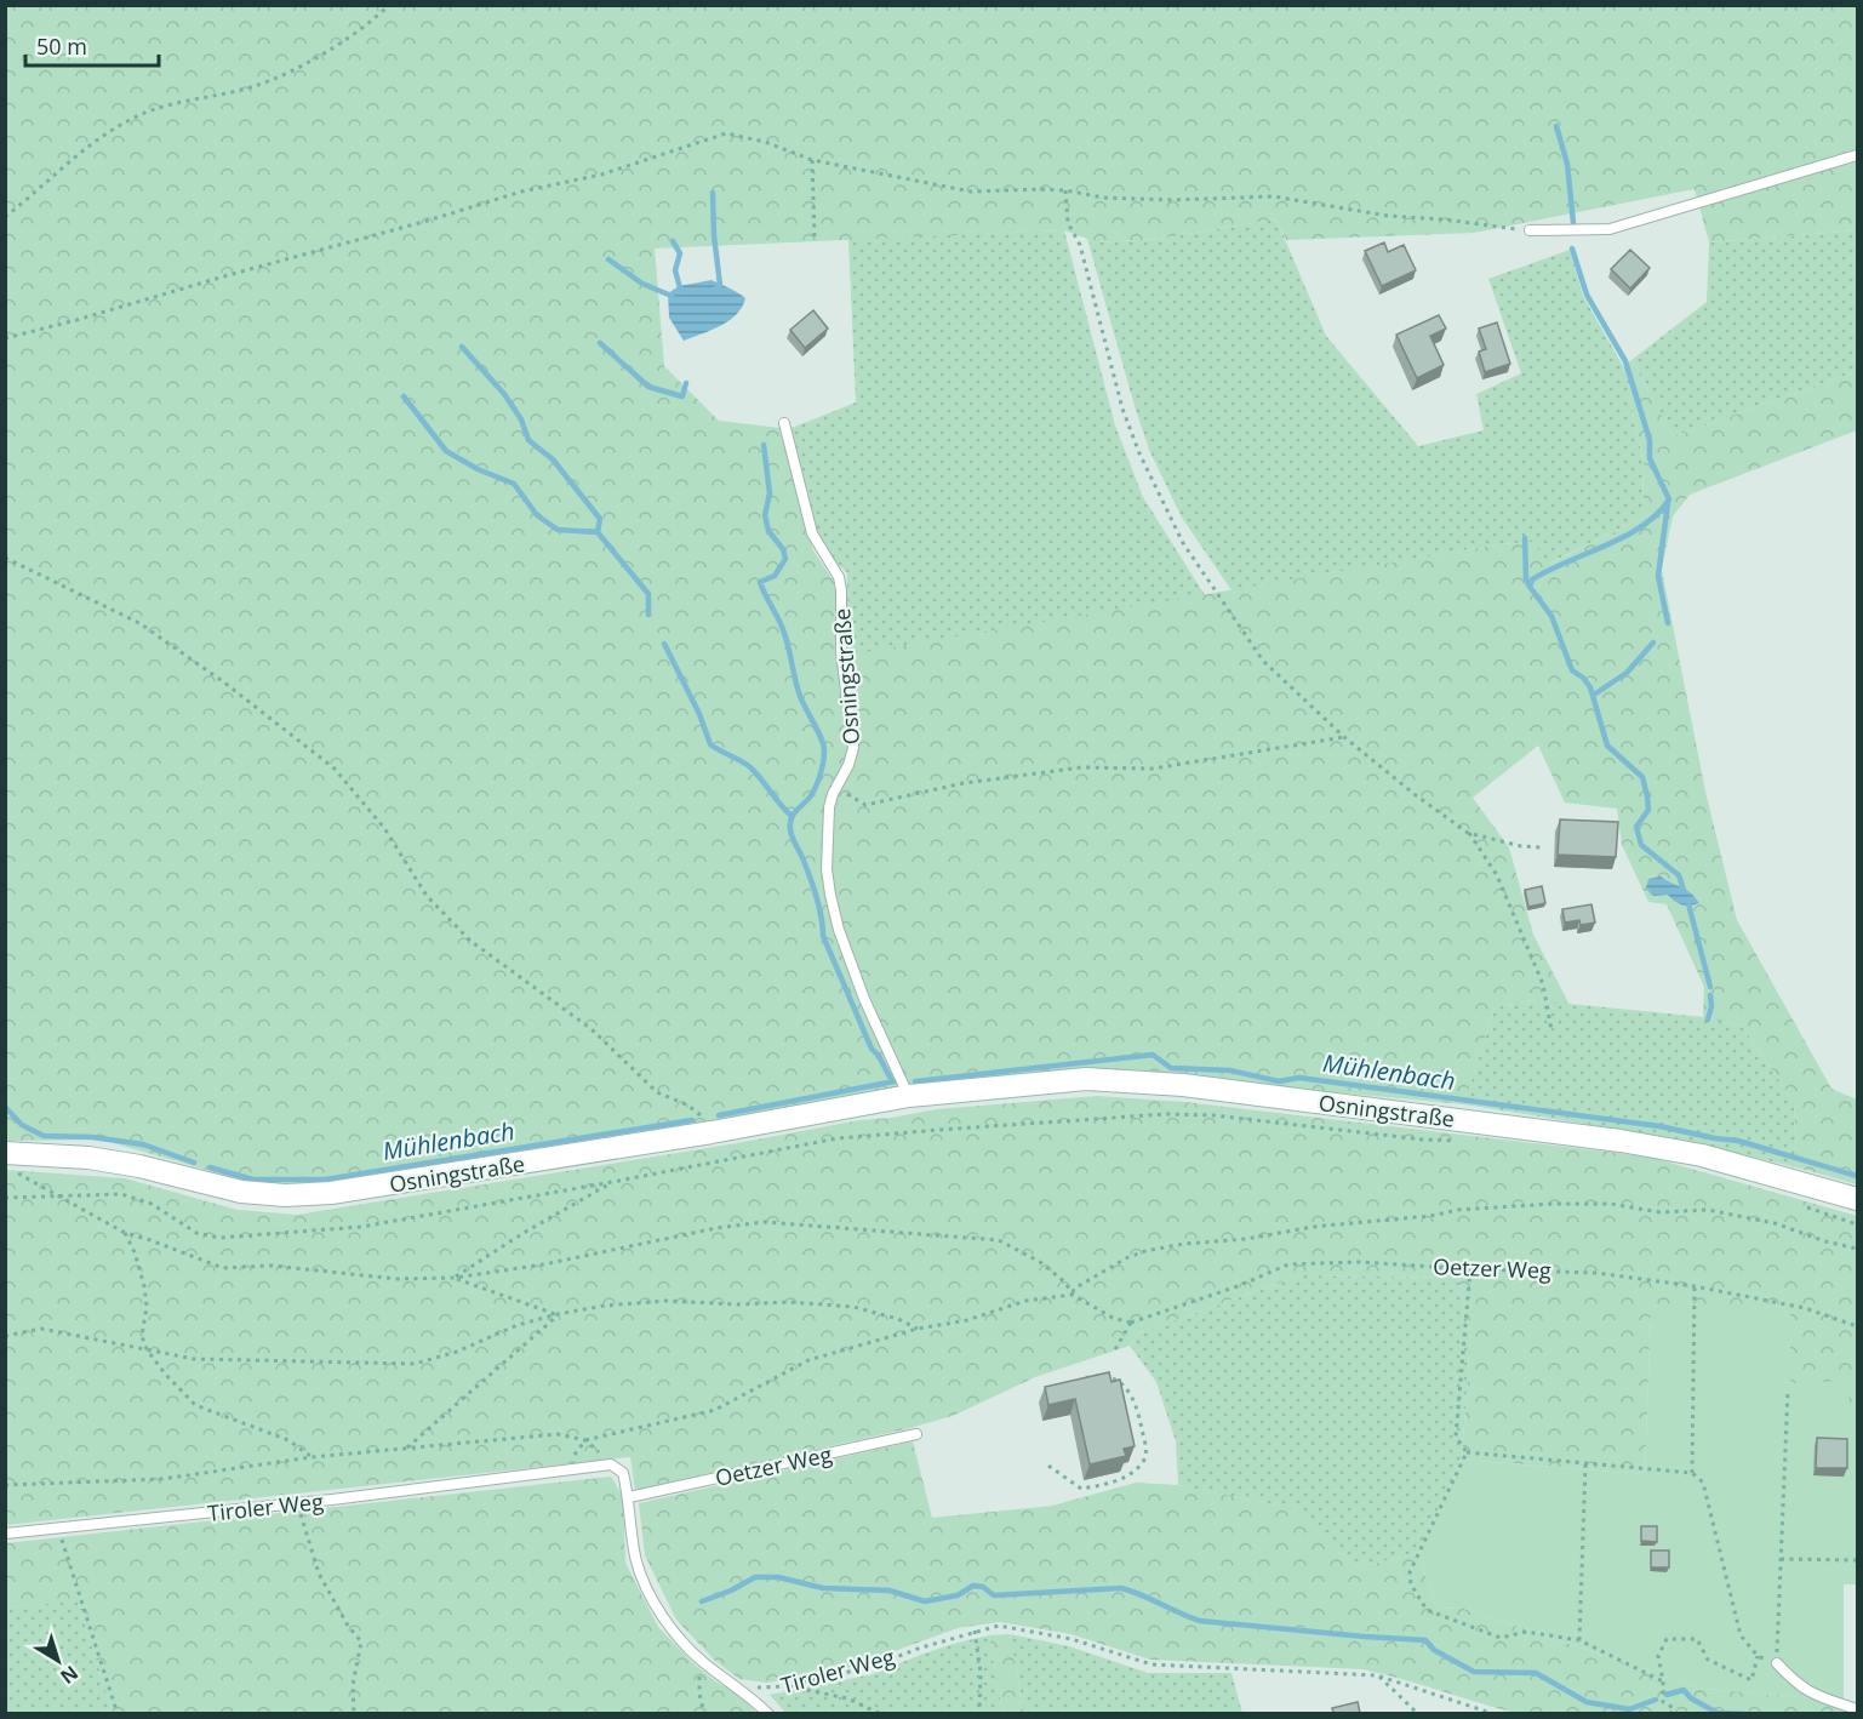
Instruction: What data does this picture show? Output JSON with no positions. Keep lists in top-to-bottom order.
{
  "streets": {
    "main road": ["Osningstraße"],
    "lane": ["Oetzer Weg", "Tiroler Weg"]
  },
  "crossings": [
    ["Oetzer Weg", "Tiroler Weg"]
  ],
  "water": ["Mühlenbach"],
  "scale_bar": "50 m",
  "north": "bottom right"
}
